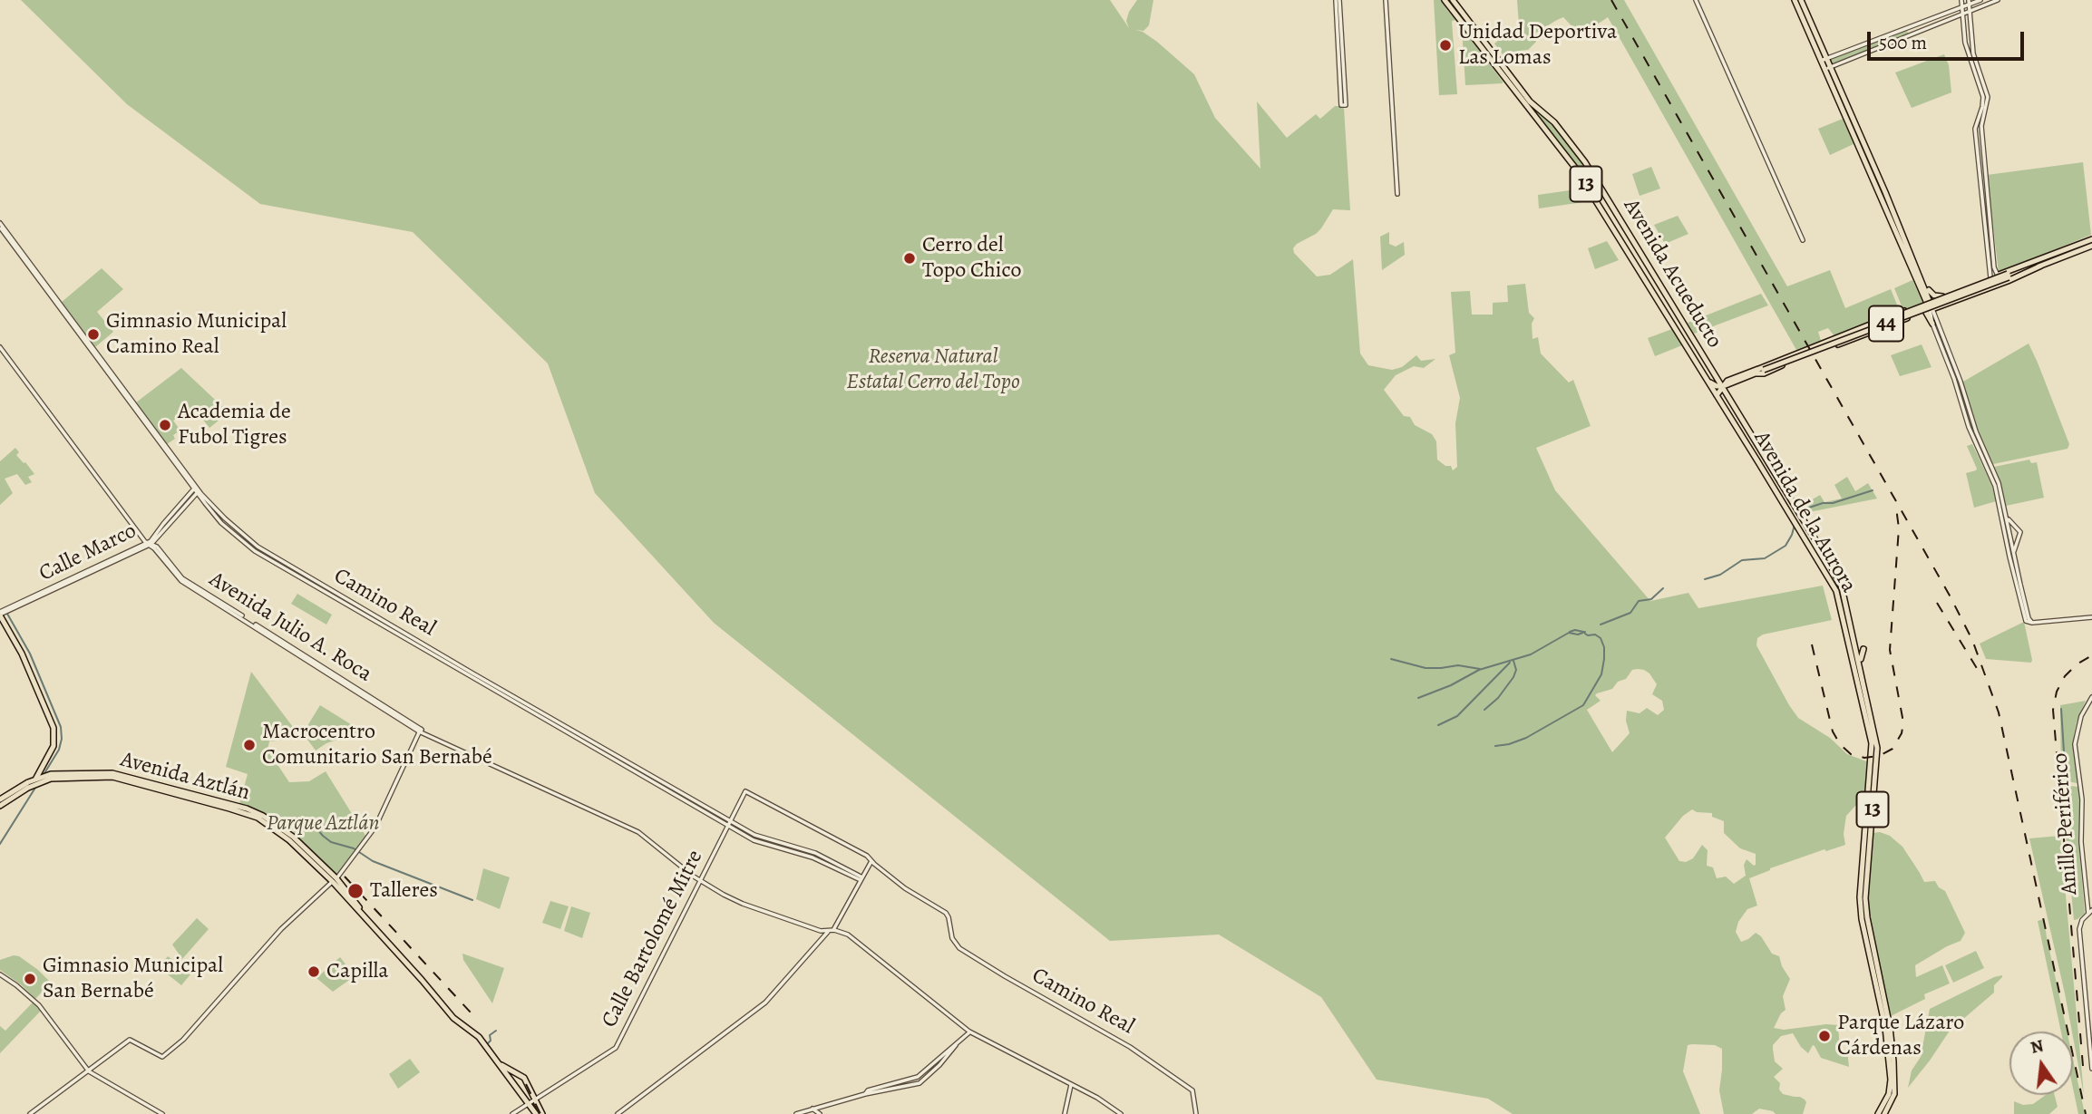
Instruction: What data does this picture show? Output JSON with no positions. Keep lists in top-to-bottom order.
{
  "streets": {
    "main road": [
      "13",
      "Avenida Acueducto",
      "44",
      "Avenida de la Aurora",
      "Avenida Aztlán"
    ],
    "street": [
      "Calle Marco",
      "Camino Real",
      "Avenida Julio A. Roca",
      "Anillo Periférico",
      "Calle Bartolomé Mitre"
    ]
  },
  "crossings": [
    ["13", "Avenida de la Aurora"],
    ["Avenida Acueducto", "44"],
    ["Avenida Acueducto", "Avenida de la Aurora"],
    ["44", "Avenida de la Aurora"],
    ["Calle Marco", "Camino Real"],
    ["Calle Marco", "Avenida Julio A. Roca"],
    ["Camino Real", "Calle Bartolomé Mitre"],
    ["Avenida Julio A. Roca", "Calle Bartolomé Mitre"],
    ["Avenida Aztlán", "Calle Bartolomé Mitre"]
  ],
  "parks": ["Reserva Natural Estatal Cerro del Topo", "Parque Aztlán"],
  "places": [
    "Unidad Deportiva Las Lomas",
    "Cerro del Topo Chico",
    "Gimnasio Municipal Camino Real",
    "Academia de Fubol Tigres",
    "Macrocentro Comunitario San Bernabé",
    "Talleres",
    "Capilla",
    "Gimnasio Municipal San Bernabé",
    "Parque Lázaro Cárdenas"
  ],
  "scale_bar": "500 m",
  "north": "top"
}
